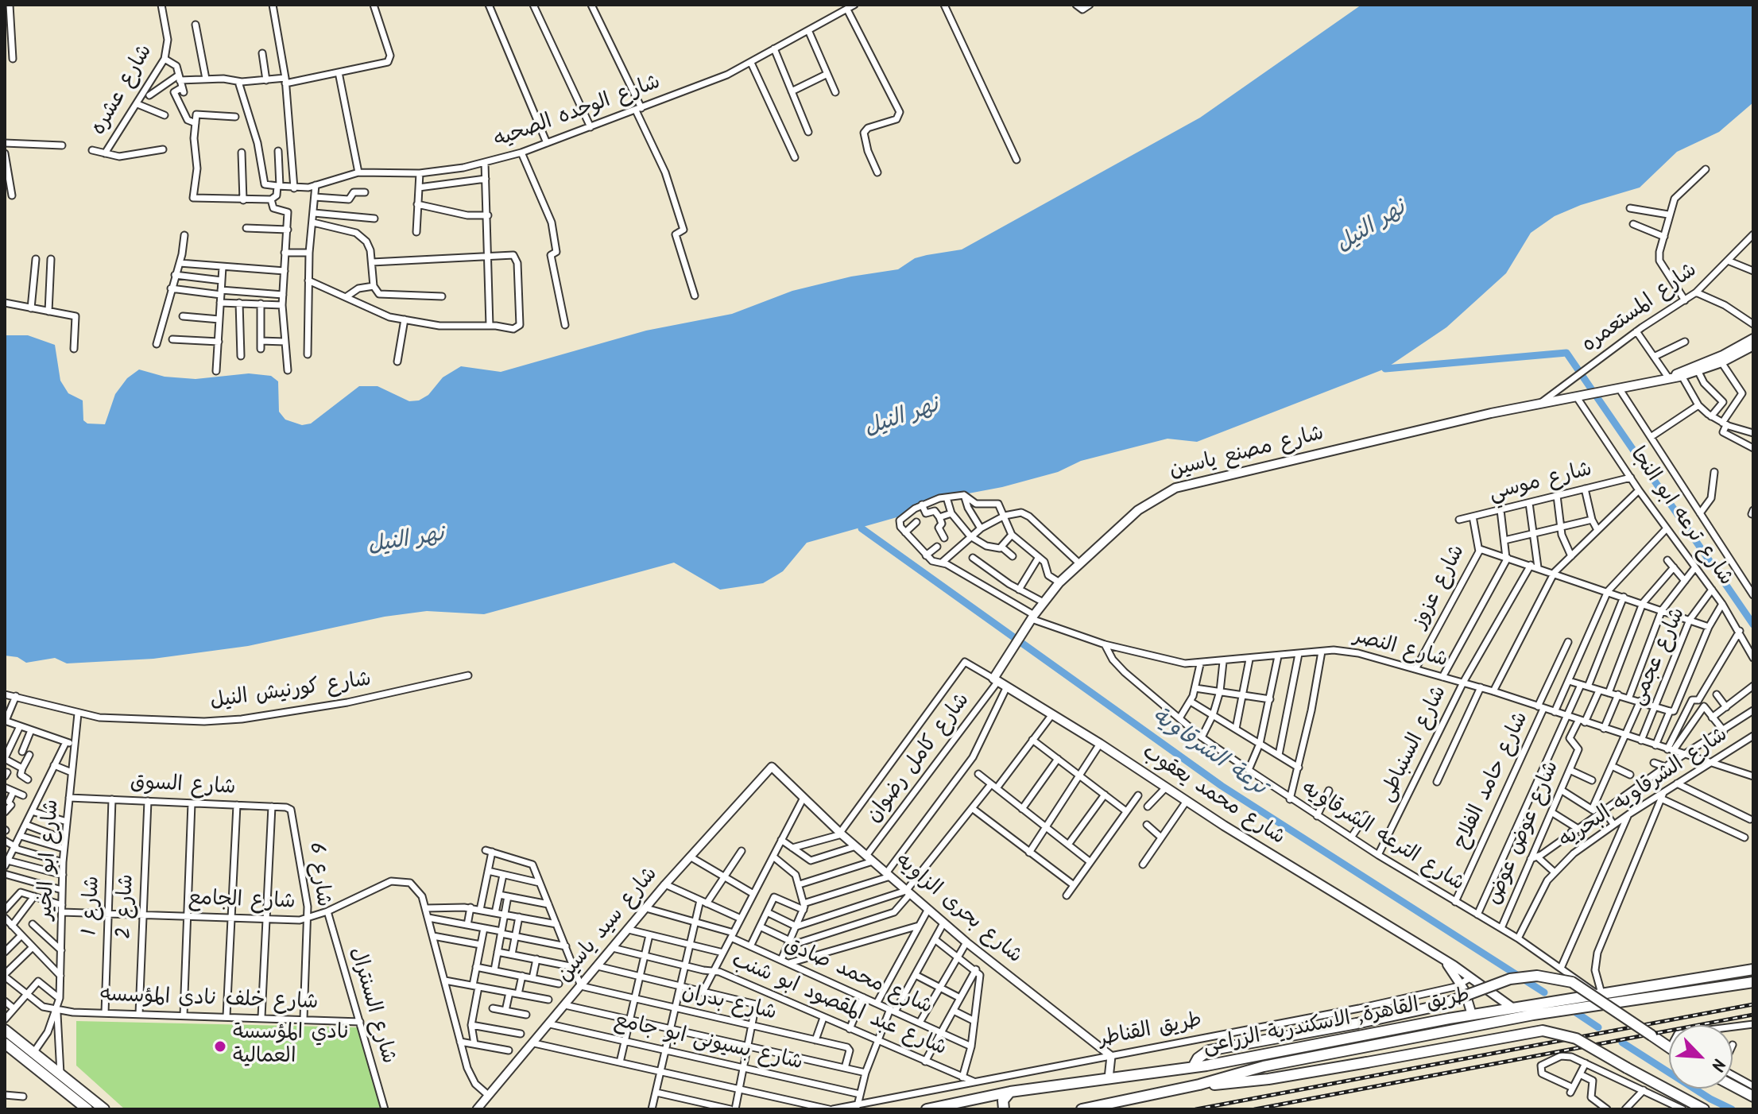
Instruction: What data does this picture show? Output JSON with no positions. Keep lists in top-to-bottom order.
{
  "streets": {
    "highway": ["طريق القاهرة, الاسكندرية الزراعى"],
    "main road": ["شارع مصنع ياسين", "شارع محمد يعقوب"],
    "street": [
      "شارع عشره",
      "شارع الوحده الصحيه",
      "شارع المستعمره",
      "شارع موسي",
      "شارع ترعه ابو النجا",
      "شارع عزوز",
      "شارع النصر",
      "شارع عجمى",
      "شارع كورنيش النيل",
      "شارع السنباطى",
      "شارع كامل رضوان",
      "شارع حامد الفلاح",
      "شارع السوق",
      "شارع الشرقاويه البحريه",
      "شارع عوض عوض",
      "شارع الترعه الشرقاويه",
      "شارع ابو الخير",
      "شارع 6",
      "شارع الجامع",
      "شارع 1",
      "شارع 2",
      "شارع بحرى الزاويه",
      "شارع سيد ياسين",
      "شارع محمد صادق",
      "شارع خلف نادى المؤسسه",
      "شارع بدران",
      "شارع السنترال",
      "شارع عبد المقصود ابو شنب",
      "طريق القناطر",
      "شارع بسيونى ابو جامع"
    ]
  },
  "crossings": [
    ["شارع المستعمره", "شارع مصنع ياسين"],
    ["شارع مصنع ياسين", "شارع ترعه ابو النجا"],
    ["شارع مصنع ياسين", "شارع النصر"],
    ["شارع مصنع ياسين", "شارع كامل رضوان"],
    ["شارع مصنع ياسين", "شارع محمد يعقوب"],
    ["شارع موسي", "شارع ترعه ابو النجا"],
    ["شارع موسي", "شارع عزوز"],
    ["شارع ترعه ابو النجا", "شارع عجمى"],
    ["شارع عزوز", "شارع النصر"],
    ["شارع النصر", "شارع عجمى"],
    ["شارع النصر", "شارع السنباطى"],
    ["شارع النصر", "شارع حامد الفلاح"],
    ["شارع النصر", "شارع الشرقاويه البحريه"],
    ["شارع النصر", "شارع عوض عوض"],
    ["شارع النصر", "شارع الترعه الشرقاويه"],
    ["شارع كورنيش النيل", "شارع ابو الخير"],
    ["شارع السنباطى", "شارع الترعه الشرقاويه"],
    ["شارع كامل رضوان", "شارع محمد يعقوب"],
    ["شارع كامل رضوان", "شارع بحرى الزاويه"],
    ["شارع حامد الفلاح", "شارع الترعه الشرقاويه"],
    ["شارع السوق", "شارع ابو الخير"],
    ["شارع السوق", "شارع 6"],
    ["شارع السوق", "شارع 1"],
    ["شارع السوق", "شارع 2"],
    ["شارع الشرقاويه البحريه", "شارع الترعه الشرقاويه"],
    ["شارع محمد يعقوب", "شارع بحرى الزاويه"],
    ["شارع محمد يعقوب", "طريق القاهرة, الاسكندرية الزراعى"],
    ["شارع محمد يعقوب", "طريق القناطر"],
    ["شارع عوض عوض", "شارع الترعه الشرقاويه"],
    ["شارع الترعه الشرقاويه", "طريق القاهرة, الاسكندرية الزراعى"],
    ["شارع ابو الخير", "شارع الجامع"],
    ["شارع ابو الخير", "شارع خلف نادى المؤسسه"],
    ["شارع 6", "شارع الجامع"],
    ["شارع 6", "شارع خلف نادى المؤسسه"],
    ["شارع الجامع", "شارع 1"],
    ["شارع الجامع", "شارع 2"],
    ["شارع الجامع", "شارع سيد ياسين"],
    ["شارع الجامع", "شارع السنترال"],
    ["شارع 1", "شارع خلف نادى المؤسسه"],
    ["شارع 2", "شارع خلف نادى المؤسسه"],
    ["شارع بحرى الزاويه", "شارع سيد ياسين"],
    ["شارع بحرى الزاويه", "طريق القناطر"],
    ["شارع سيد ياسين", "شارع محمد صادق"],
    ["شارع سيد ياسين", "شارع بدران"],
    ["شارع سيد ياسين", "شارع عبد المقصود ابو شنب"],
    ["شارع سيد ياسين", "شارع بسيونى ابو جامع"],
    ["شارع خلف نادى المؤسسه", "شارع السنترال"],
    ["شارع عبد المقصود ابو شنب", "طريق القناطر"]
  ],
  "water": ["نهر النيل", "ترعة الشرقاوية"],
  "places": ["نادي المؤسسة العمالية"],
  "north": "bottom right"
}
